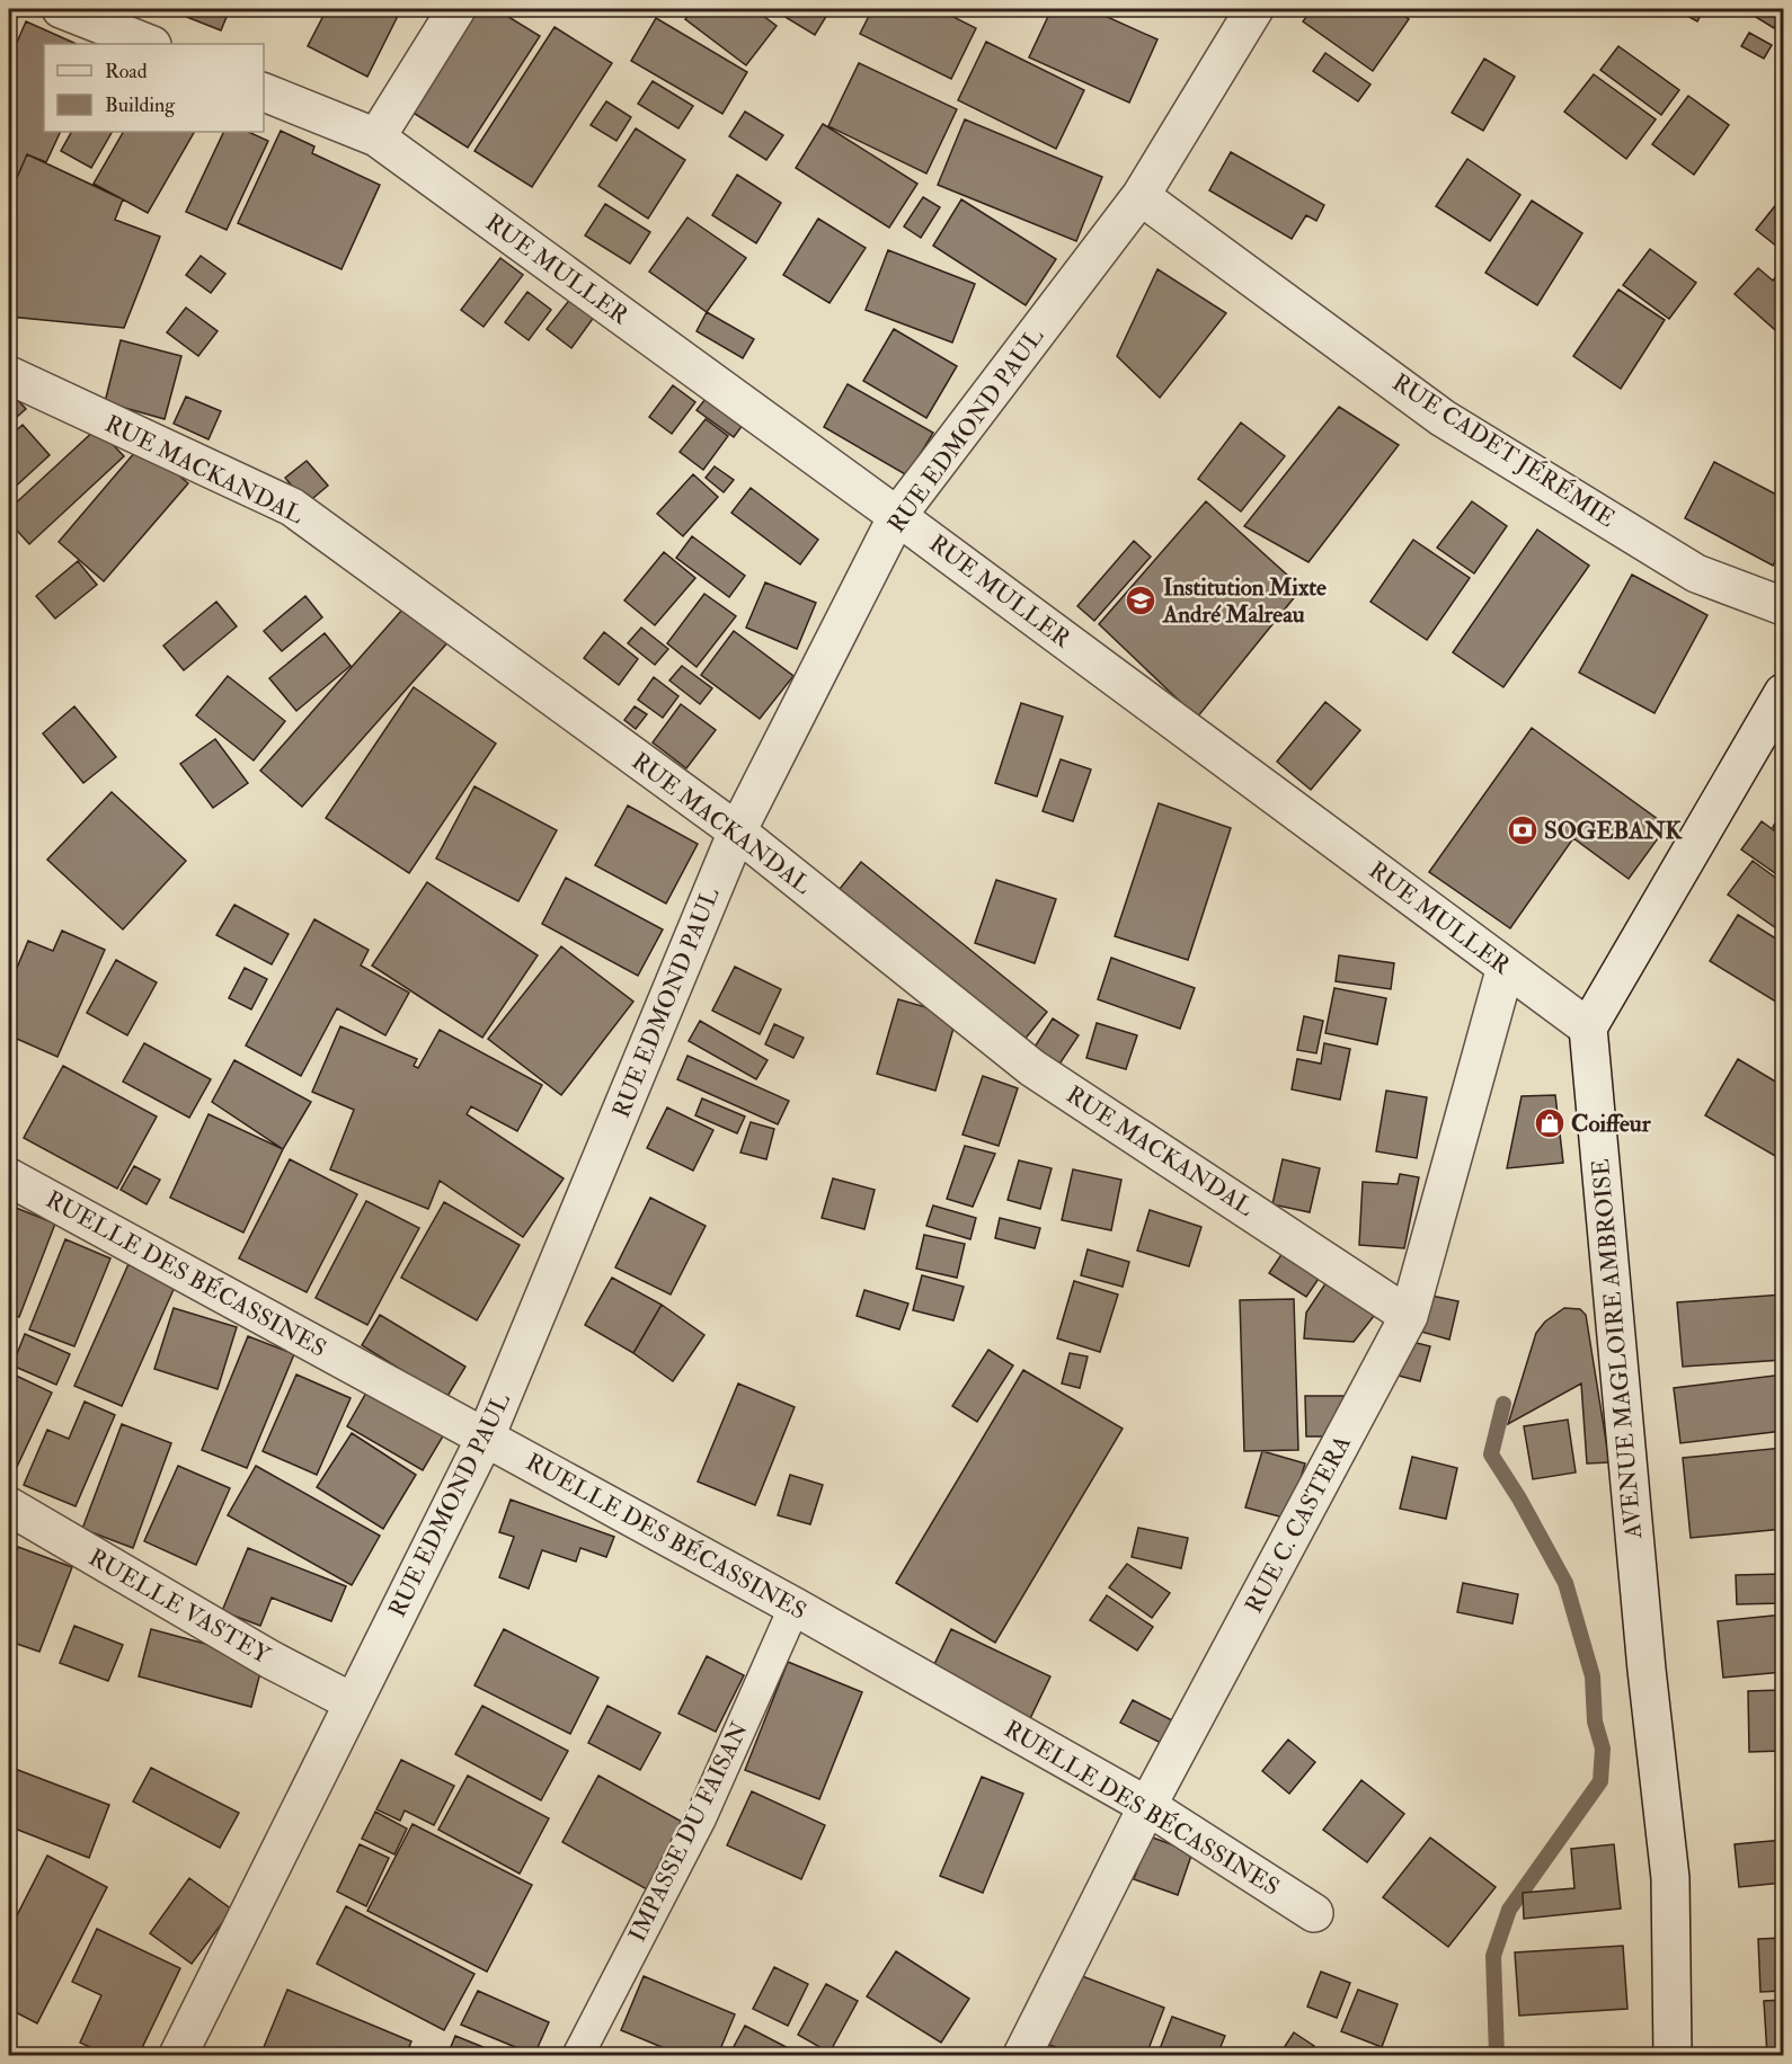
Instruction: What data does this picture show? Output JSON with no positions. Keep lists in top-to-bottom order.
{
  "streets": {
    "street": [
      "RUE MULLER",
      "RUE EDMOND PAUL",
      "RUE CADET JÉRÉMIE",
      "RUE MACKANDAL",
      "RUELLE DES BÉCASSINES",
      "AVENUE MAGLOIRE AMBROISE",
      "RUE C. CASTERA",
      "RUELLE VASTEY"
    ],
    "lane": ["IMPASSE DU FAISAN"]
  },
  "crossings": [
    ["RUE MULLER", "RUE EDMOND PAUL"],
    ["RUE MULLER", "AVENUE MAGLOIRE AMBROISE"],
    ["RUE MULLER", "RUE C. CASTERA"],
    ["RUE EDMOND PAUL", "RUE CADET JÉRÉMIE"],
    ["RUE EDMOND PAUL", "RUE MACKANDAL"],
    ["RUE EDMOND PAUL", "RUELLE DES BÉCASSINES"],
    ["RUE EDMOND PAUL", "RUELLE VASTEY"],
    ["RUE MACKANDAL", "RUE C. CASTERA"],
    ["RUELLE DES BÉCASSINES", "RUE C. CASTERA"],
    ["RUELLE DES BÉCASSINES", "IMPASSE DU FAISAN"]
  ],
  "places": {
    "school or university": ["Institution Mixte André Malreau"],
    "bank": ["SOGEBANK"],
    "shop": ["Coiffeur"]
  },
  "legend": ["Road", "Building"]
}
